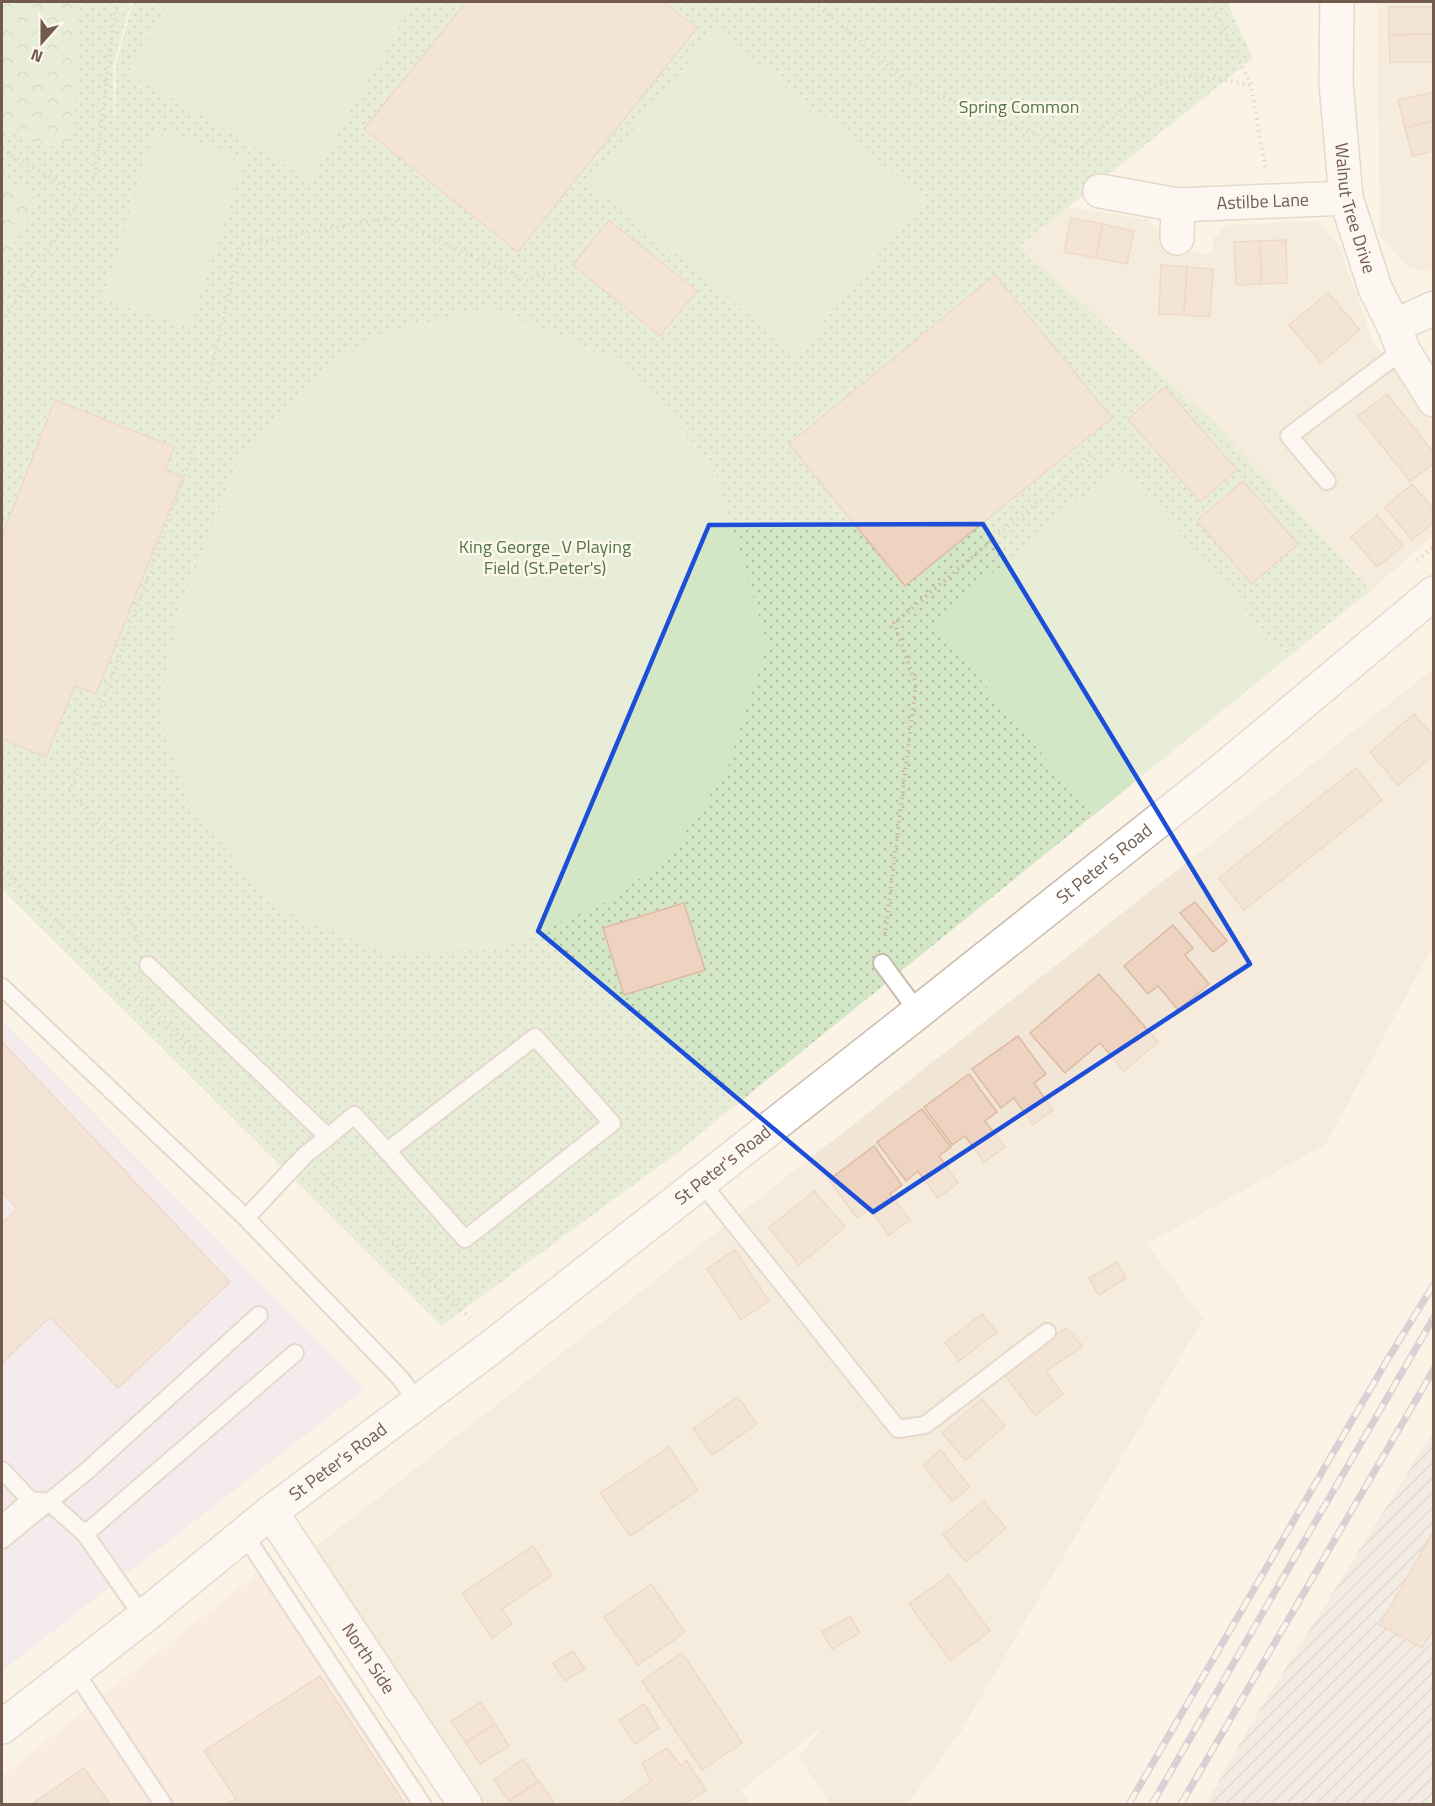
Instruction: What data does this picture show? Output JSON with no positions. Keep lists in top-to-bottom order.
{
  "streets": {
    "street": [
      "Astilbe Lane",
      "Walnut Tree Drive",
      "St Peter's Road",
      "North Side"
    ]
  },
  "crossings": [
    ["Astilbe Lane", "Walnut Tree Drive"],
    ["St Peter's Road", "North Side"]
  ],
  "parks": ["Spring Common", "King George_V Playing Field (St.Peter's)"],
  "north": "bottom"
}
